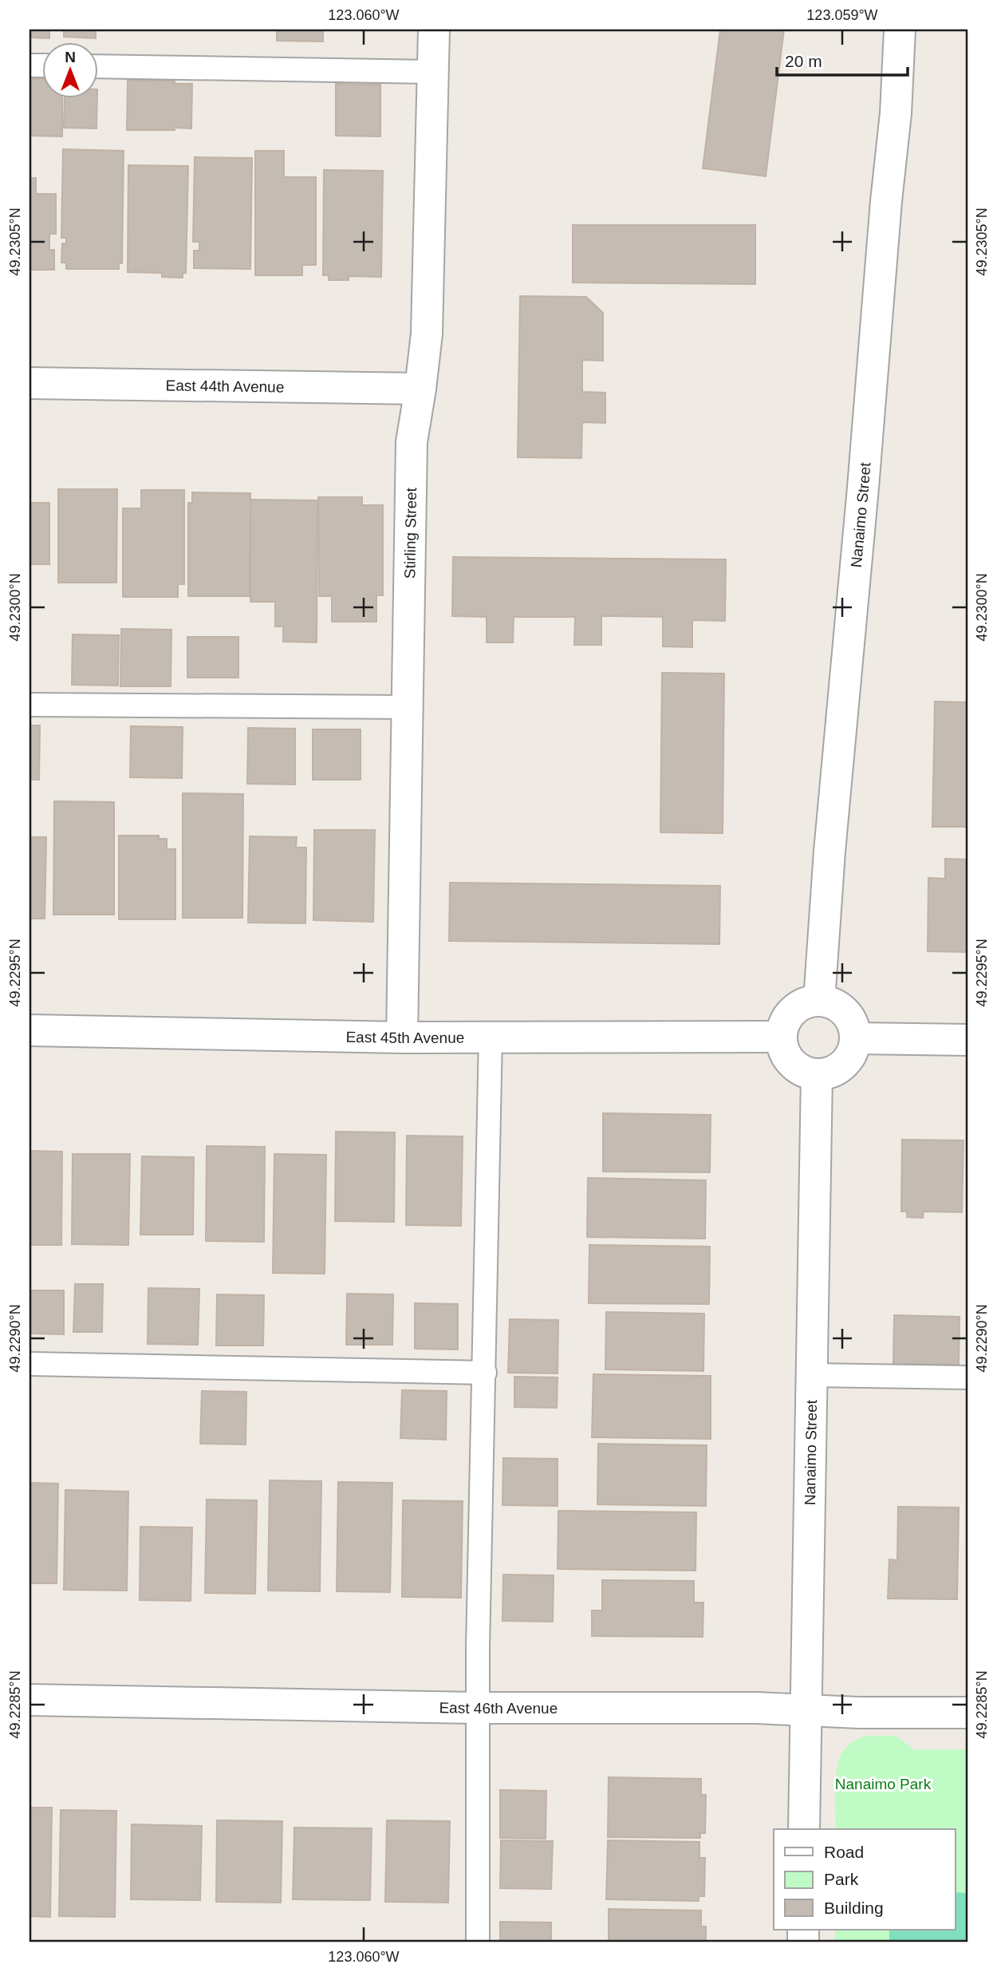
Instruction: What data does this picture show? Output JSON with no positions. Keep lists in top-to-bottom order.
{
  "streets": {
    "street": [
      "East 44th Avenue",
      "Nanaimo Street",
      "Stirling Street",
      "East 45th Avenue",
      "East 46th Avenue"
    ]
  },
  "crossings": [
    ["East 44th Avenue", "Stirling Street"],
    ["Nanaimo Street", "East 45th Avenue"],
    ["Nanaimo Street", "East 46th Avenue"],
    ["Stirling Street", "East 45th Avenue"]
  ],
  "parks": ["Nanaimo Park"],
  "legend": ["Road", "Park", "Building"],
  "scale_bar": "20 m",
  "north": "top",
  "coordinates": [
    "123.060°W",
    "123.059°W",
    "49.2305°N",
    "49.2300°N",
    "49.2295°N",
    "49.2290°N",
    "49.2285°N"
  ]
}
